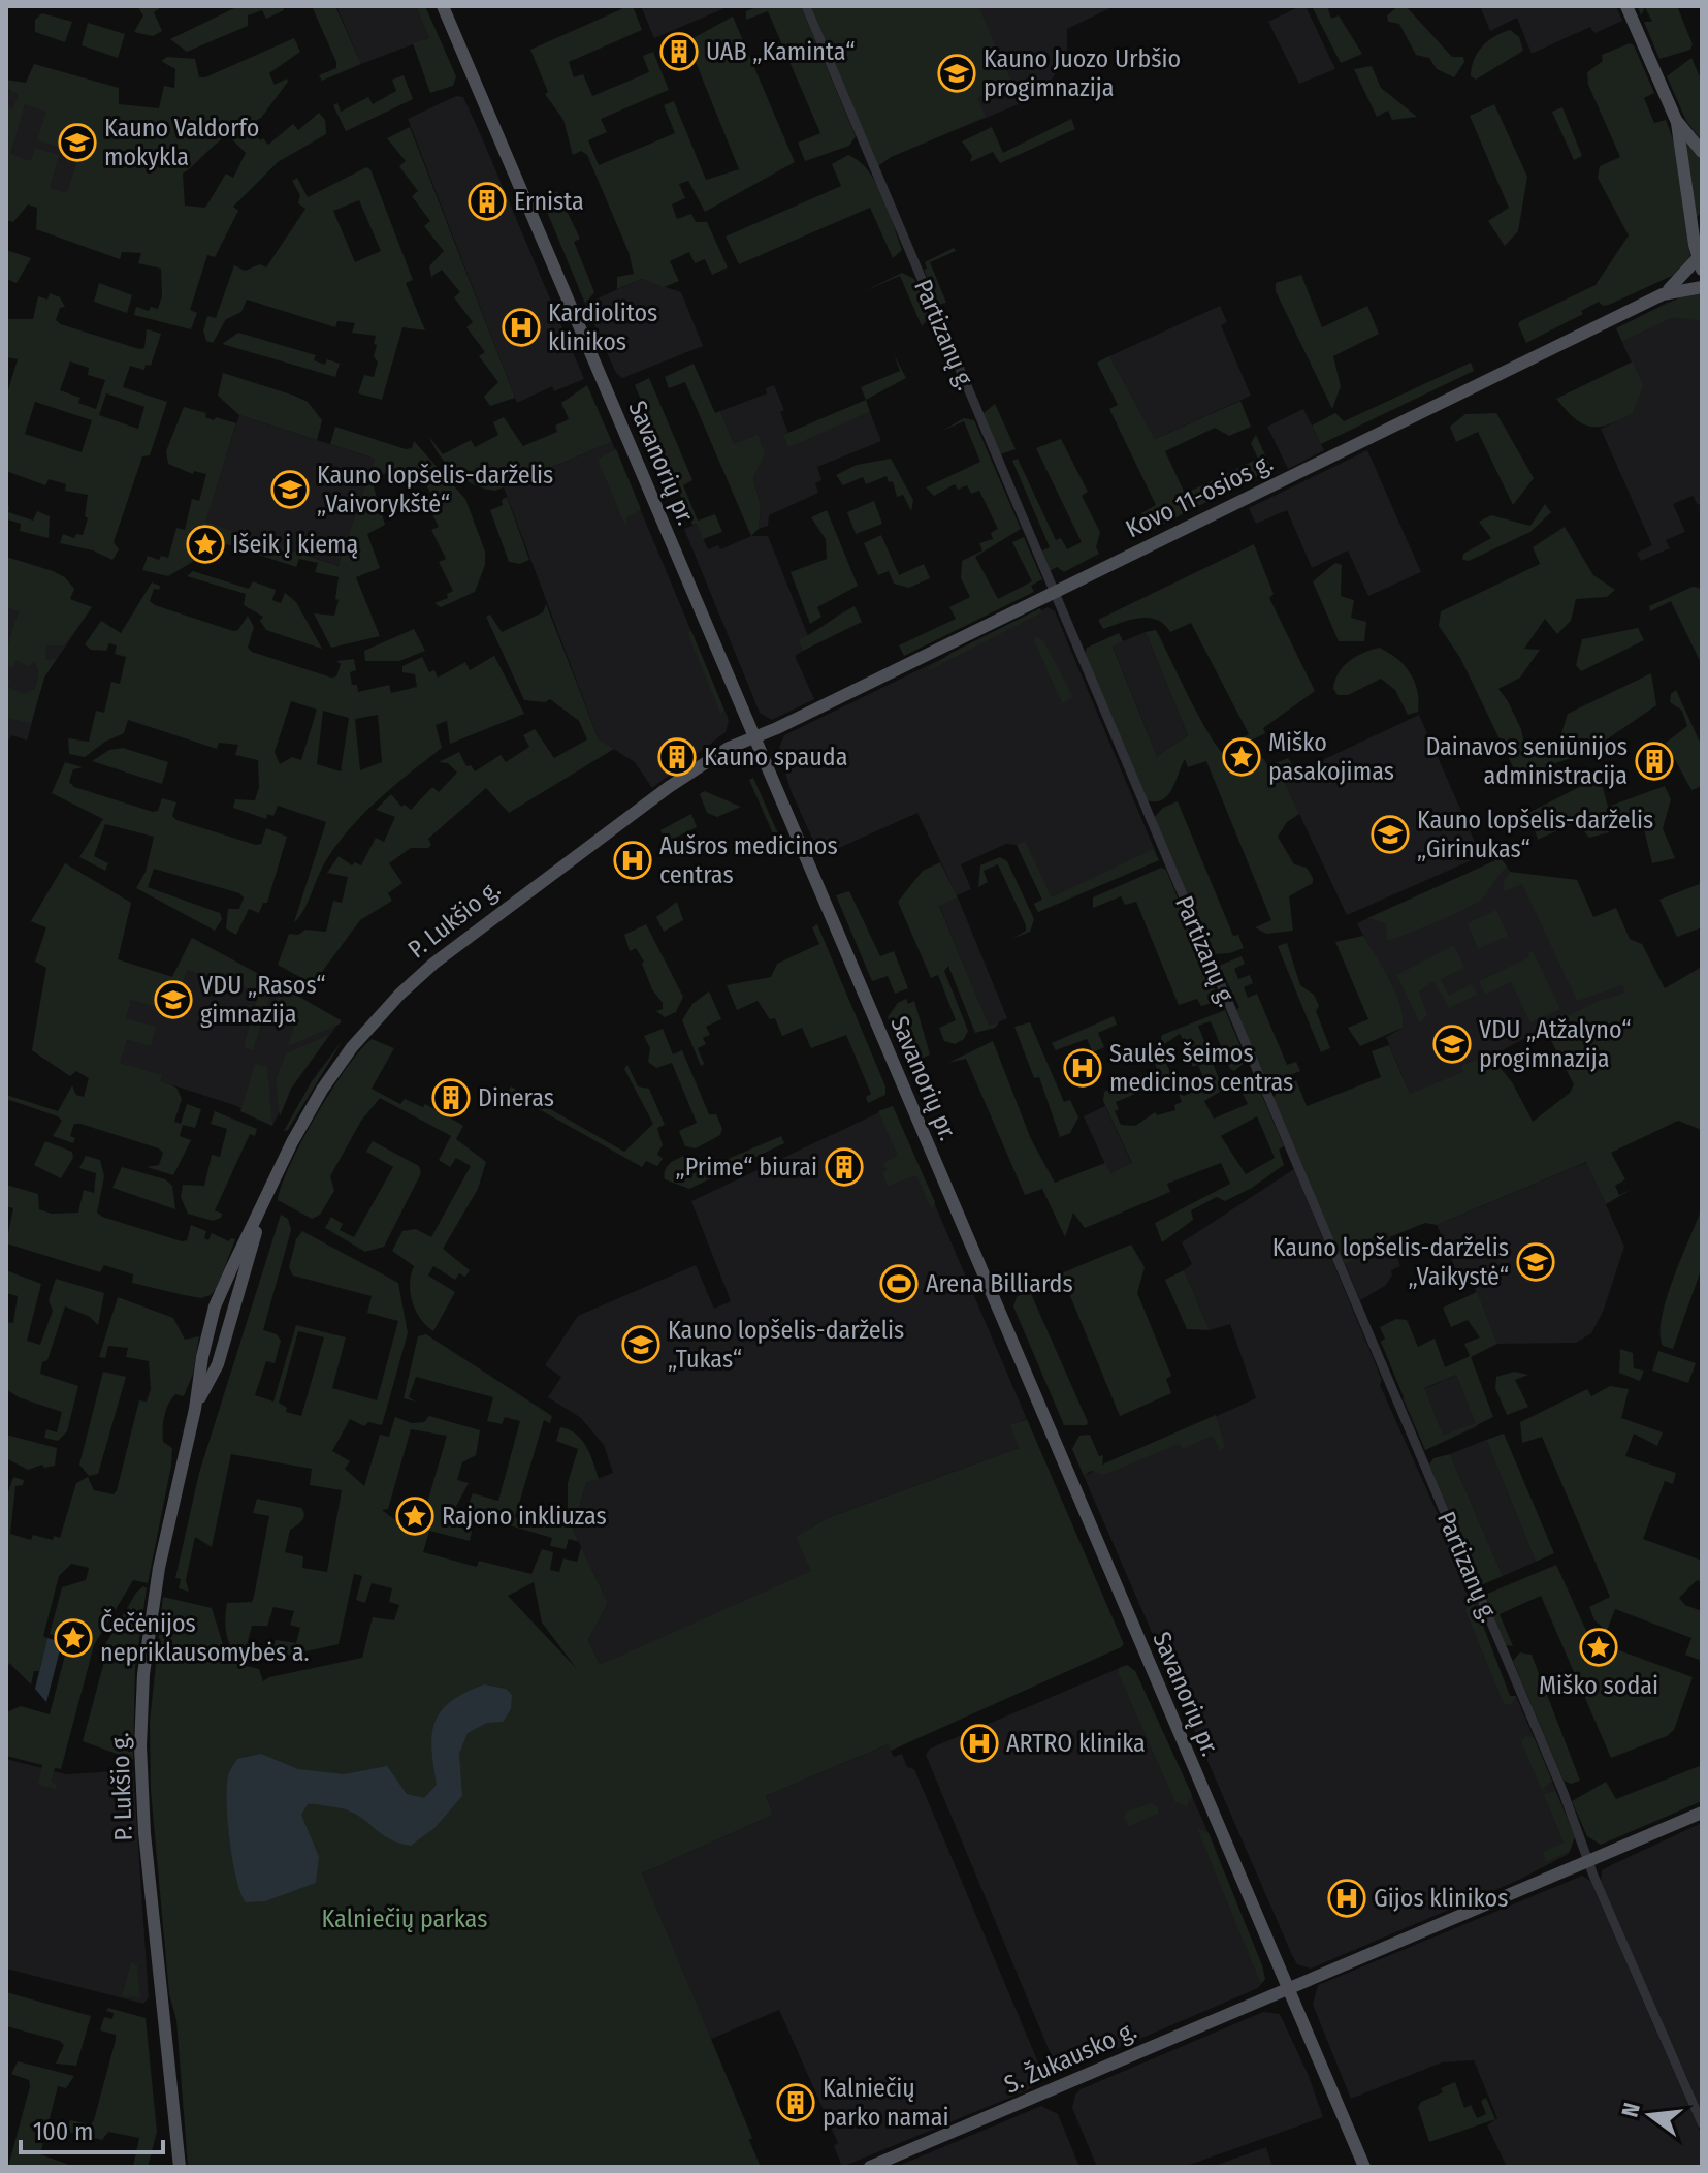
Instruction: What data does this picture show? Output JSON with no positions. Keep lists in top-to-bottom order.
{
  "streets": {
    "main road": [
      "Savanorių pr.",
      "Kovo 11-osios g.",
      "P. Lukšio g.",
      "S. Žukausko g."
    ],
    "street": ["Partizanų g."]
  },
  "crossings": [
    ["Partizanų g.", "Kovo 11-osios g."],
    ["Partizanų g.", "S. Žukausko g."],
    ["Savanorių pr.", "Kovo 11-osios g."],
    ["Savanorių pr.", "P. Lukšio g."],
    ["Savanorių pr.", "S. Žukausko g."],
    ["Kovo 11-osios g.", "P. Lukšio g."]
  ],
  "parks": ["Kalniečių parkas"],
  "places": {
    "building": [
      "UAB „Kaminta“",
      "Ernista",
      "Kauno spauda",
      "Dainavos seniūnijos administracija",
      "Dineras",
      "„Prime“ biurai",
      "Kalniečių parko namai"
    ],
    "school or university": [
      "Kauno Juozo Urbšio progimnazija",
      "Kauno Valdorfo mokykla",
      "Kauno lopšelis-darželis „Vaivorykštė“",
      "Kauno lopšelis-darželis „Girinukas“",
      "VDU „Rasos“ gimnazija",
      "VDU „Atžalyno“ progimnazija",
      "Kauno lopšelis-darželis „Vaikystė“",
      "Kauno lopšelis-darželis „Tukas“"
    ],
    "hospital": [
      "Kardiolitos klinikos",
      "Aušros medicinos centras",
      "Saulės šeimos medicinos centras",
      "ARTRO klinika",
      "Gijos klinikos"
    ],
    "place": [
      "Išeik į kiemą",
      "Miško pasakojimas",
      "Rajono inkliuzas",
      "Čečėnijos nepriklausomybės a.",
      "Miško sodai"
    ],
    "sports": ["Arena Billiards"]
  },
  "scale_bar": "100 m",
  "north": "left"
}
